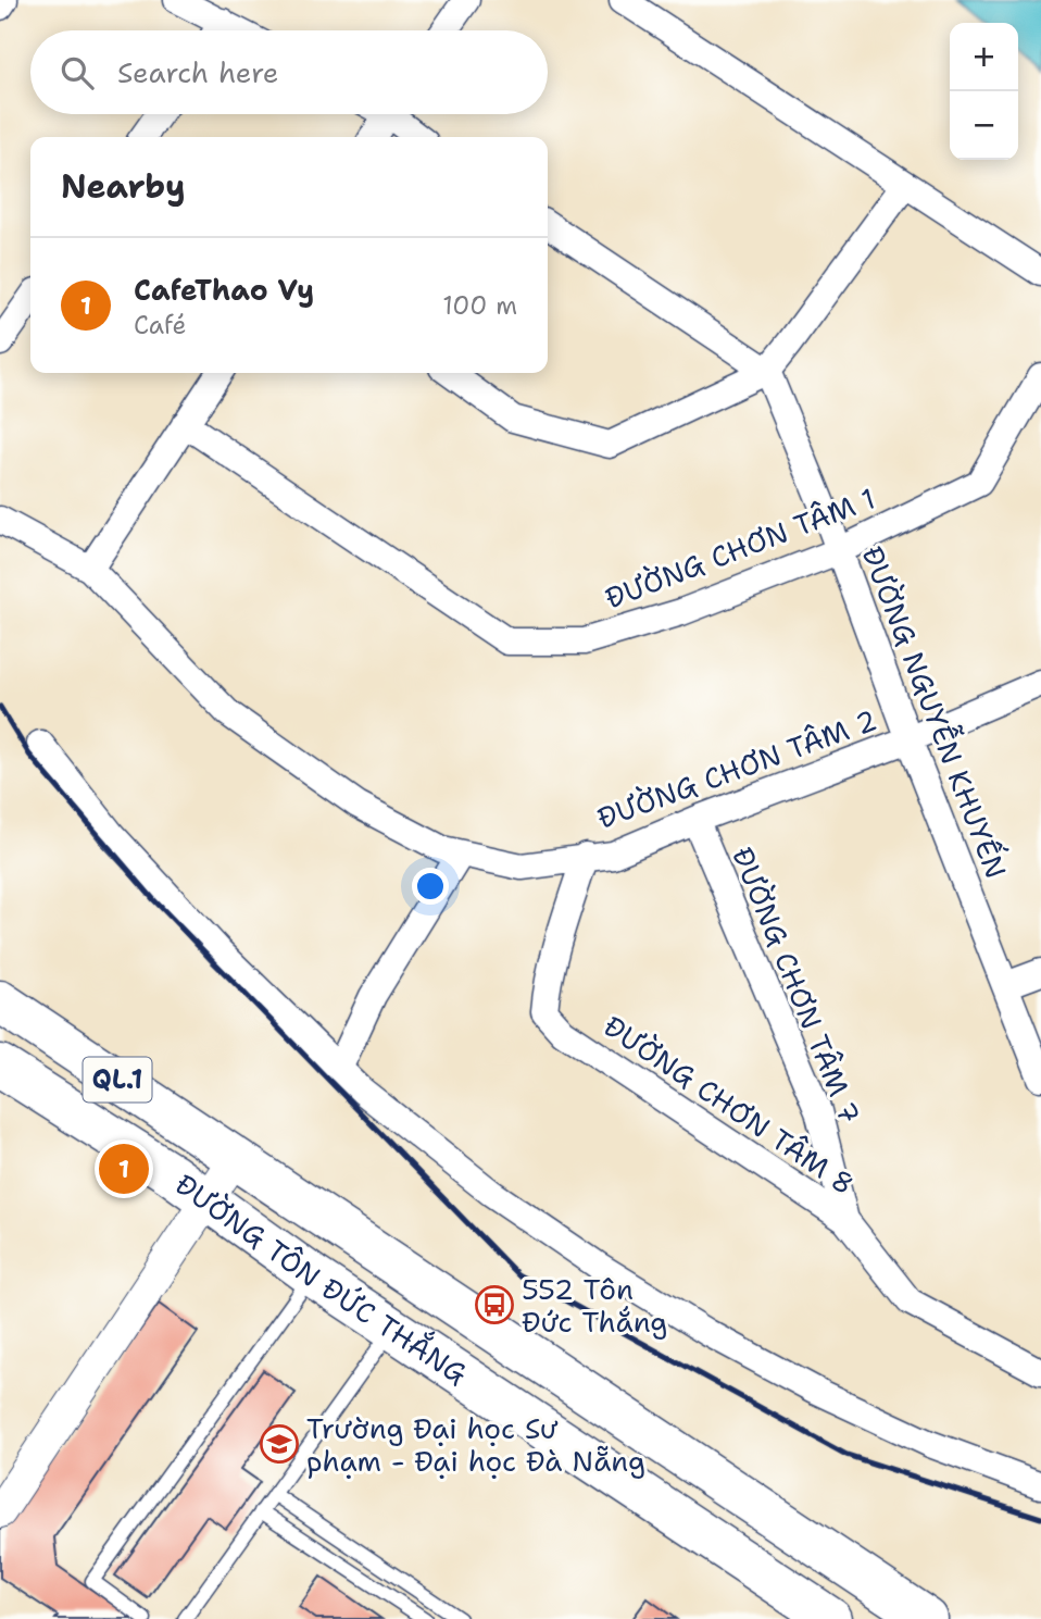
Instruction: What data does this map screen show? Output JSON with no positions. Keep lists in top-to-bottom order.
{
  "streets": {
    "highway": ["QL.1", "ĐƯỜNG TÔN ĐỨC THẮNG"],
    "street": [
      "ĐƯỜNG CHƠN TÂM 1",
      "ĐƯỜNG NGUYỄN KHUYẾN",
      "ĐƯỜNG CHƠN TÂM 2",
      "ĐƯỜNG CHƠN TÂM 7",
      "ĐƯỜNG CHƠN TÂM 8"
    ]
  },
  "crossings": [
    ["ĐƯỜNG CHƠN TÂM 1", "ĐƯỜNG NGUYỄN KHUYẾN"],
    ["ĐƯỜNG NGUYỄN KHUYẾN", "ĐƯỜNG CHƠN TÂM 2"],
    ["ĐƯỜNG CHƠN TÂM 2", "ĐƯỜNG CHƠN TÂM 7"],
    ["ĐƯỜNG CHƠN TÂM 2", "ĐƯỜNG CHƠN TÂM 8"],
    ["ĐƯỜNG CHƠN TÂM 7", "ĐƯỜNG CHƠN TÂM 8"]
  ],
  "places": {
    "bus stop": ["552 Tôn Đức Thắng"],
    "school or university": ["Trường Đại học Sư phạm - Đại học Đà Nẵng"]
  },
  "page": {
    "map_buttons": ["+", "−"],
    "search": "Search here",
    "heading": "Nearby",
    "list": [
      {
        "mark": "1",
        "name": "CafeThao Vy",
        "note": "Café",
        "value": "100 m"
      }
    ],
    "pins": "1"
  }
}
